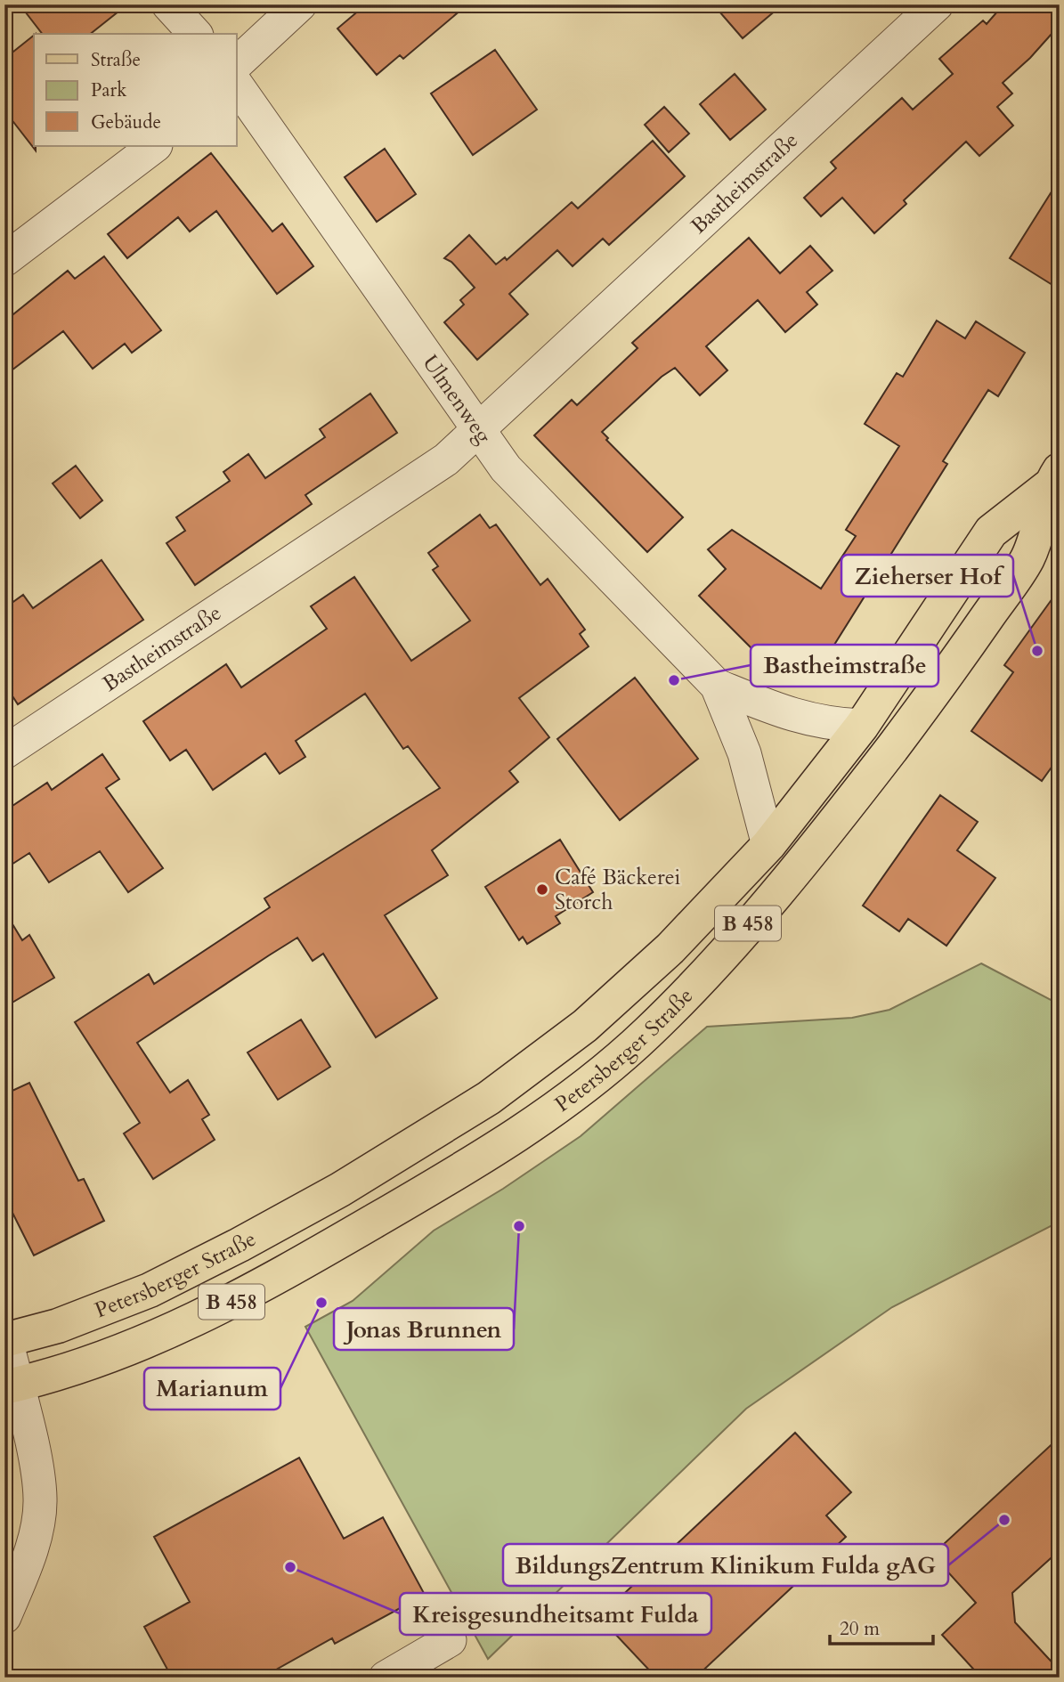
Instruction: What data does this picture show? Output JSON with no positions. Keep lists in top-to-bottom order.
{
  "streets": {
    "main road": ["B 458", "Petersberger Straße"],
    "street": ["Bastheimstraße", "Ulmenweg"]
  },
  "crossings": [
    ["Bastheimstraße", "Ulmenweg"],
    ["Ulmenweg", "Petersberger Straße"]
  ],
  "places": [
    "Zieherser Hof",
    "Bastheimstraße",
    "Café Bäckerei Storch",
    "Jonas Brunnen",
    "Marianum",
    "BildungsZentrum Klinikum Fulda gAG",
    "Kreisgesundheitsamt Fulda"
  ],
  "legend": ["Straße", "Park", "Gebäude"],
  "scale_bar": "20 m"
}
